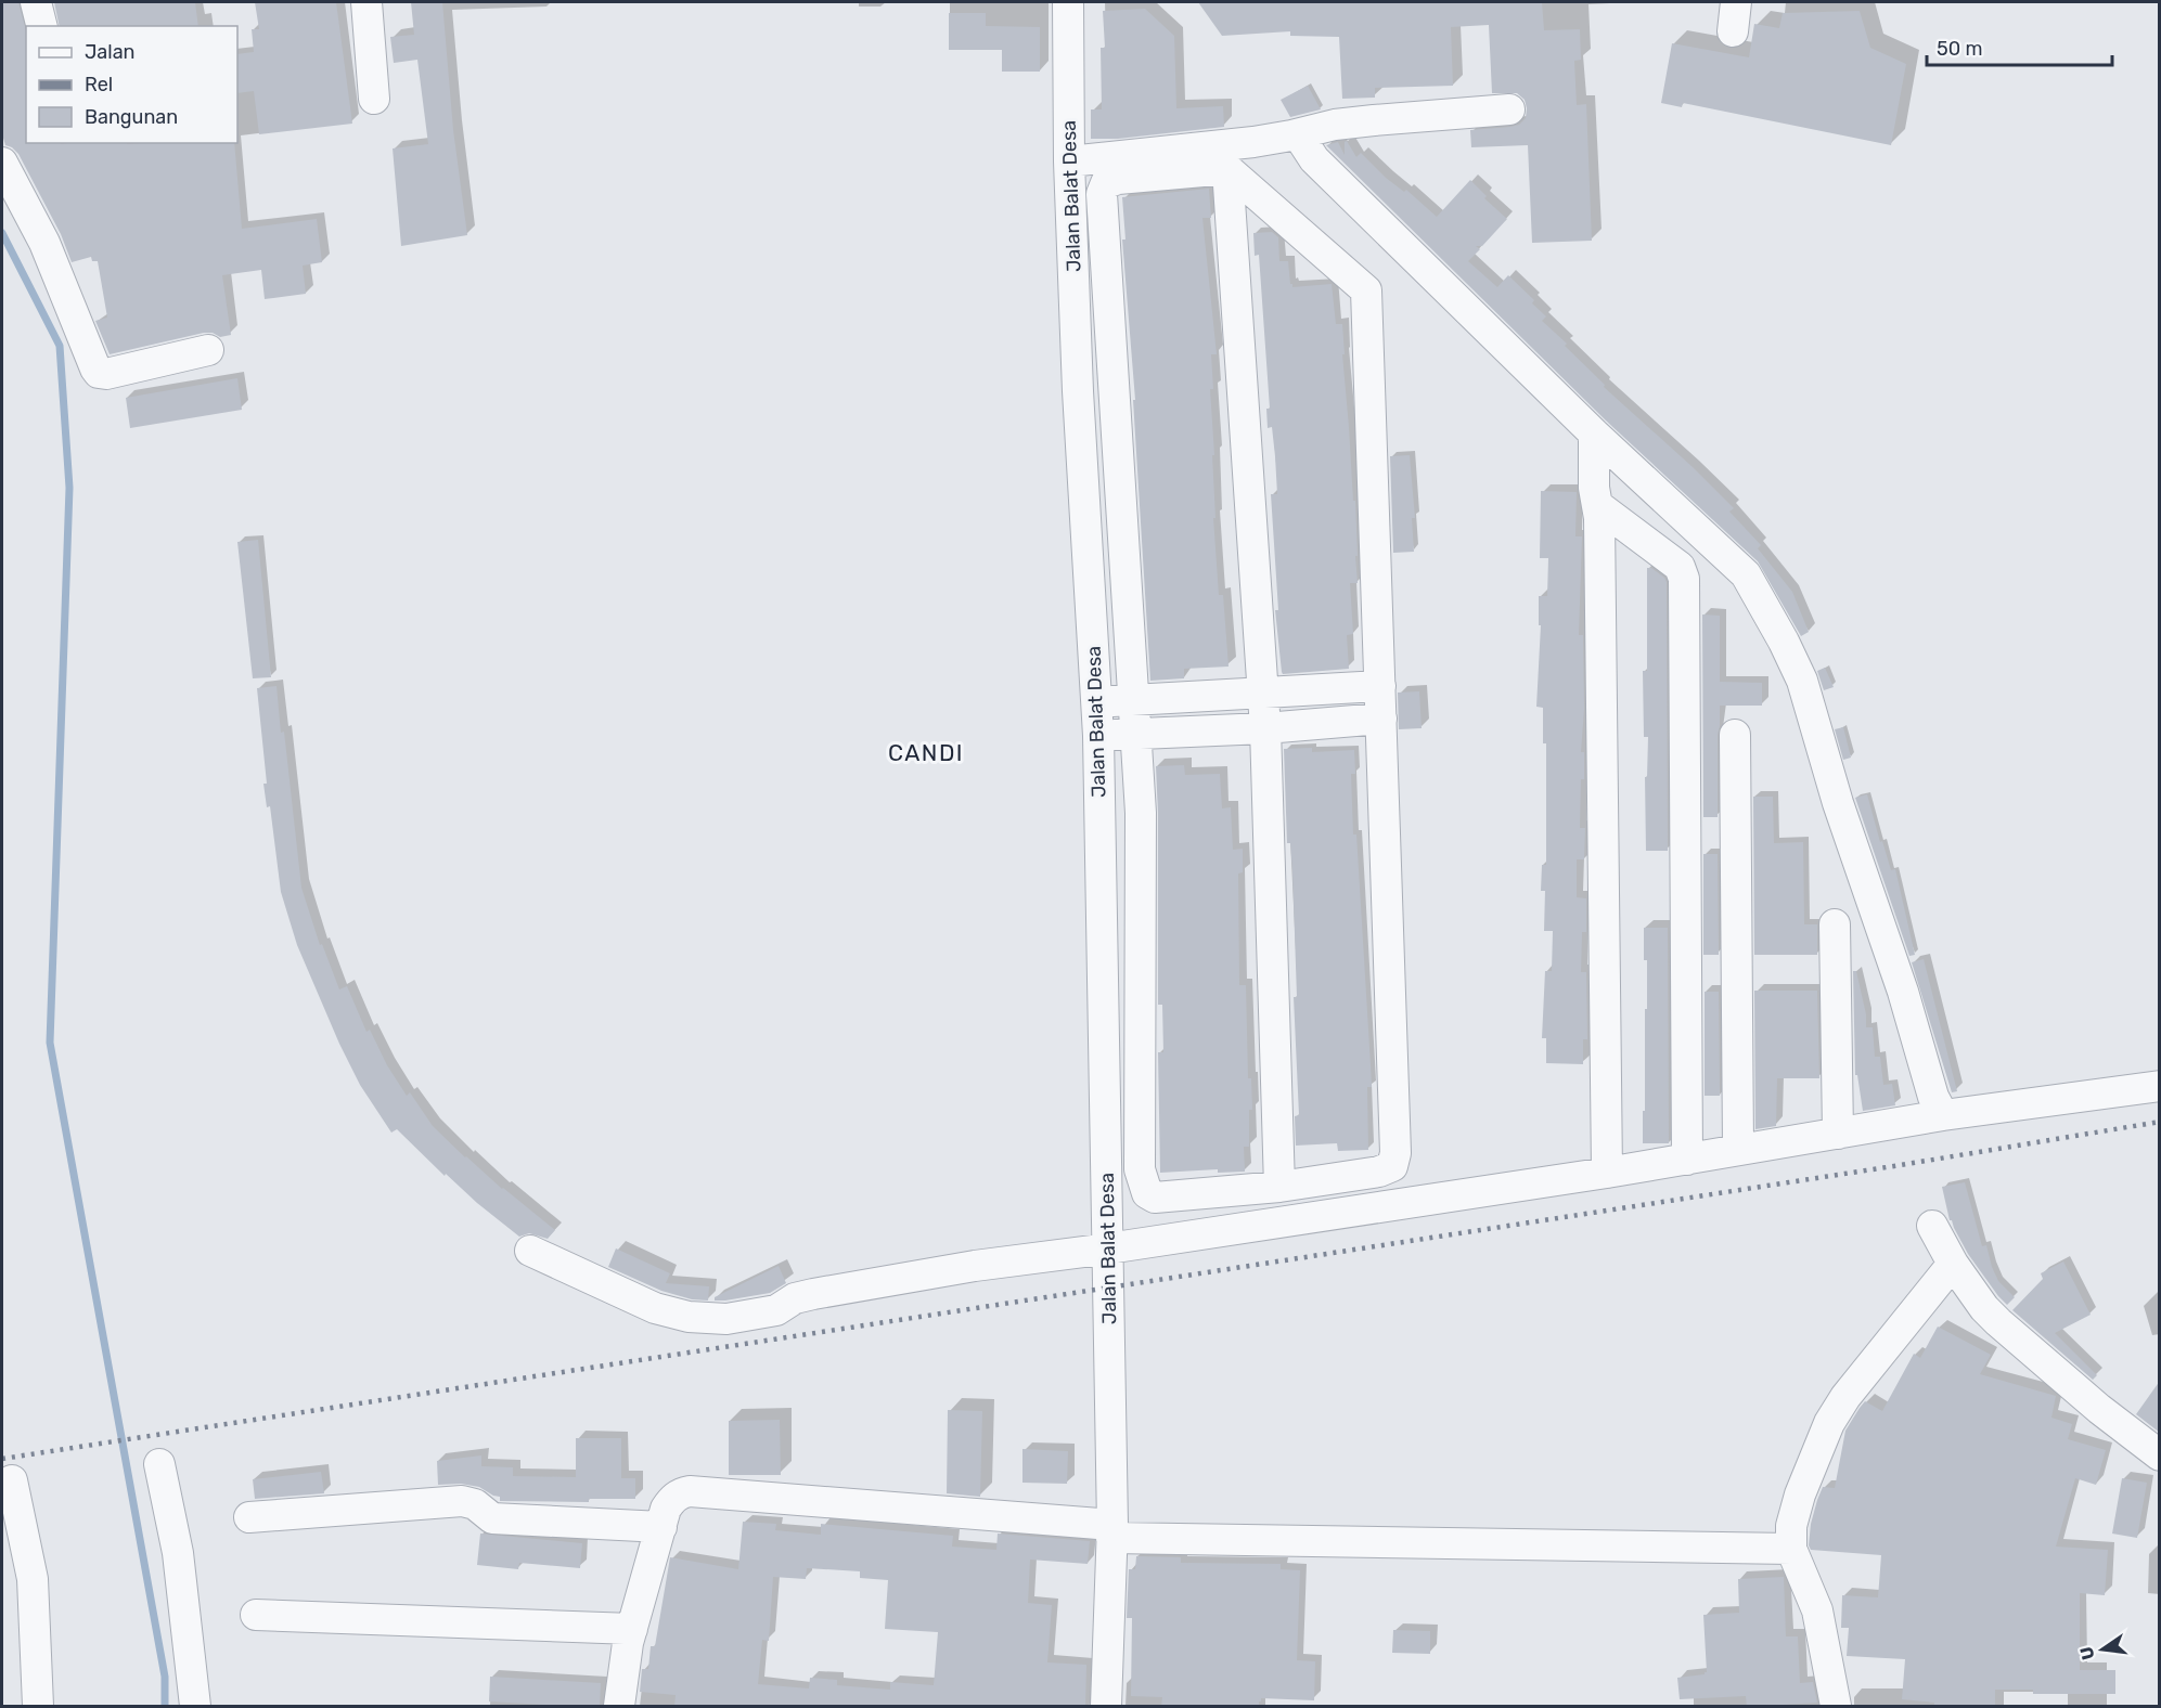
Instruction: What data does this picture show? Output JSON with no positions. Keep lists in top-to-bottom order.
{
  "streets": {
    "street": ["Jalan Balat Desa"]
  },
  "districts": ["CANDI"],
  "legend": ["Jalan", "Rel", "Bangunan"],
  "scale_bar": "50 m",
  "north": "left"
}
